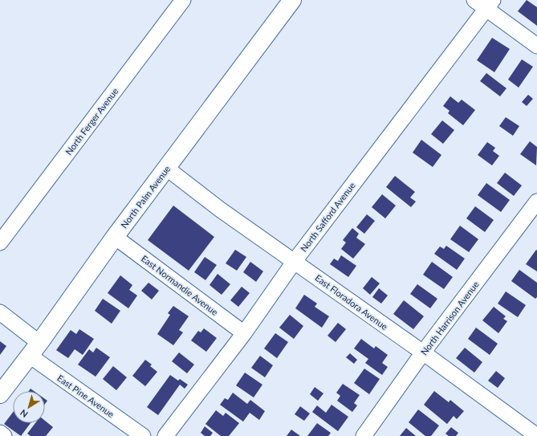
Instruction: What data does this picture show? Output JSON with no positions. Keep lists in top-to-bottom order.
{
  "streets": {
    "main road": ["North Palm Avenue"],
    "street": [
      "North Ferger Avenue",
      "North Safford Avenue",
      "East Normandie Avenue",
      "East Floradora Avenue",
      "North Harrison Avenue",
      "East Pine Avenue"
    ]
  },
  "crossings": [
    ["North Palm Avenue", "East Normandie Avenue"],
    ["North Palm Avenue", "East Floradora Avenue"],
    ["North Palm Avenue", "East Pine Avenue"],
    ["North Safford Avenue", "East Normandie Avenue"],
    ["North Safford Avenue", "East Floradora Avenue"],
    ["East Floradora Avenue", "North Harrison Avenue"]
  ],
  "north": "bottom left"
}
